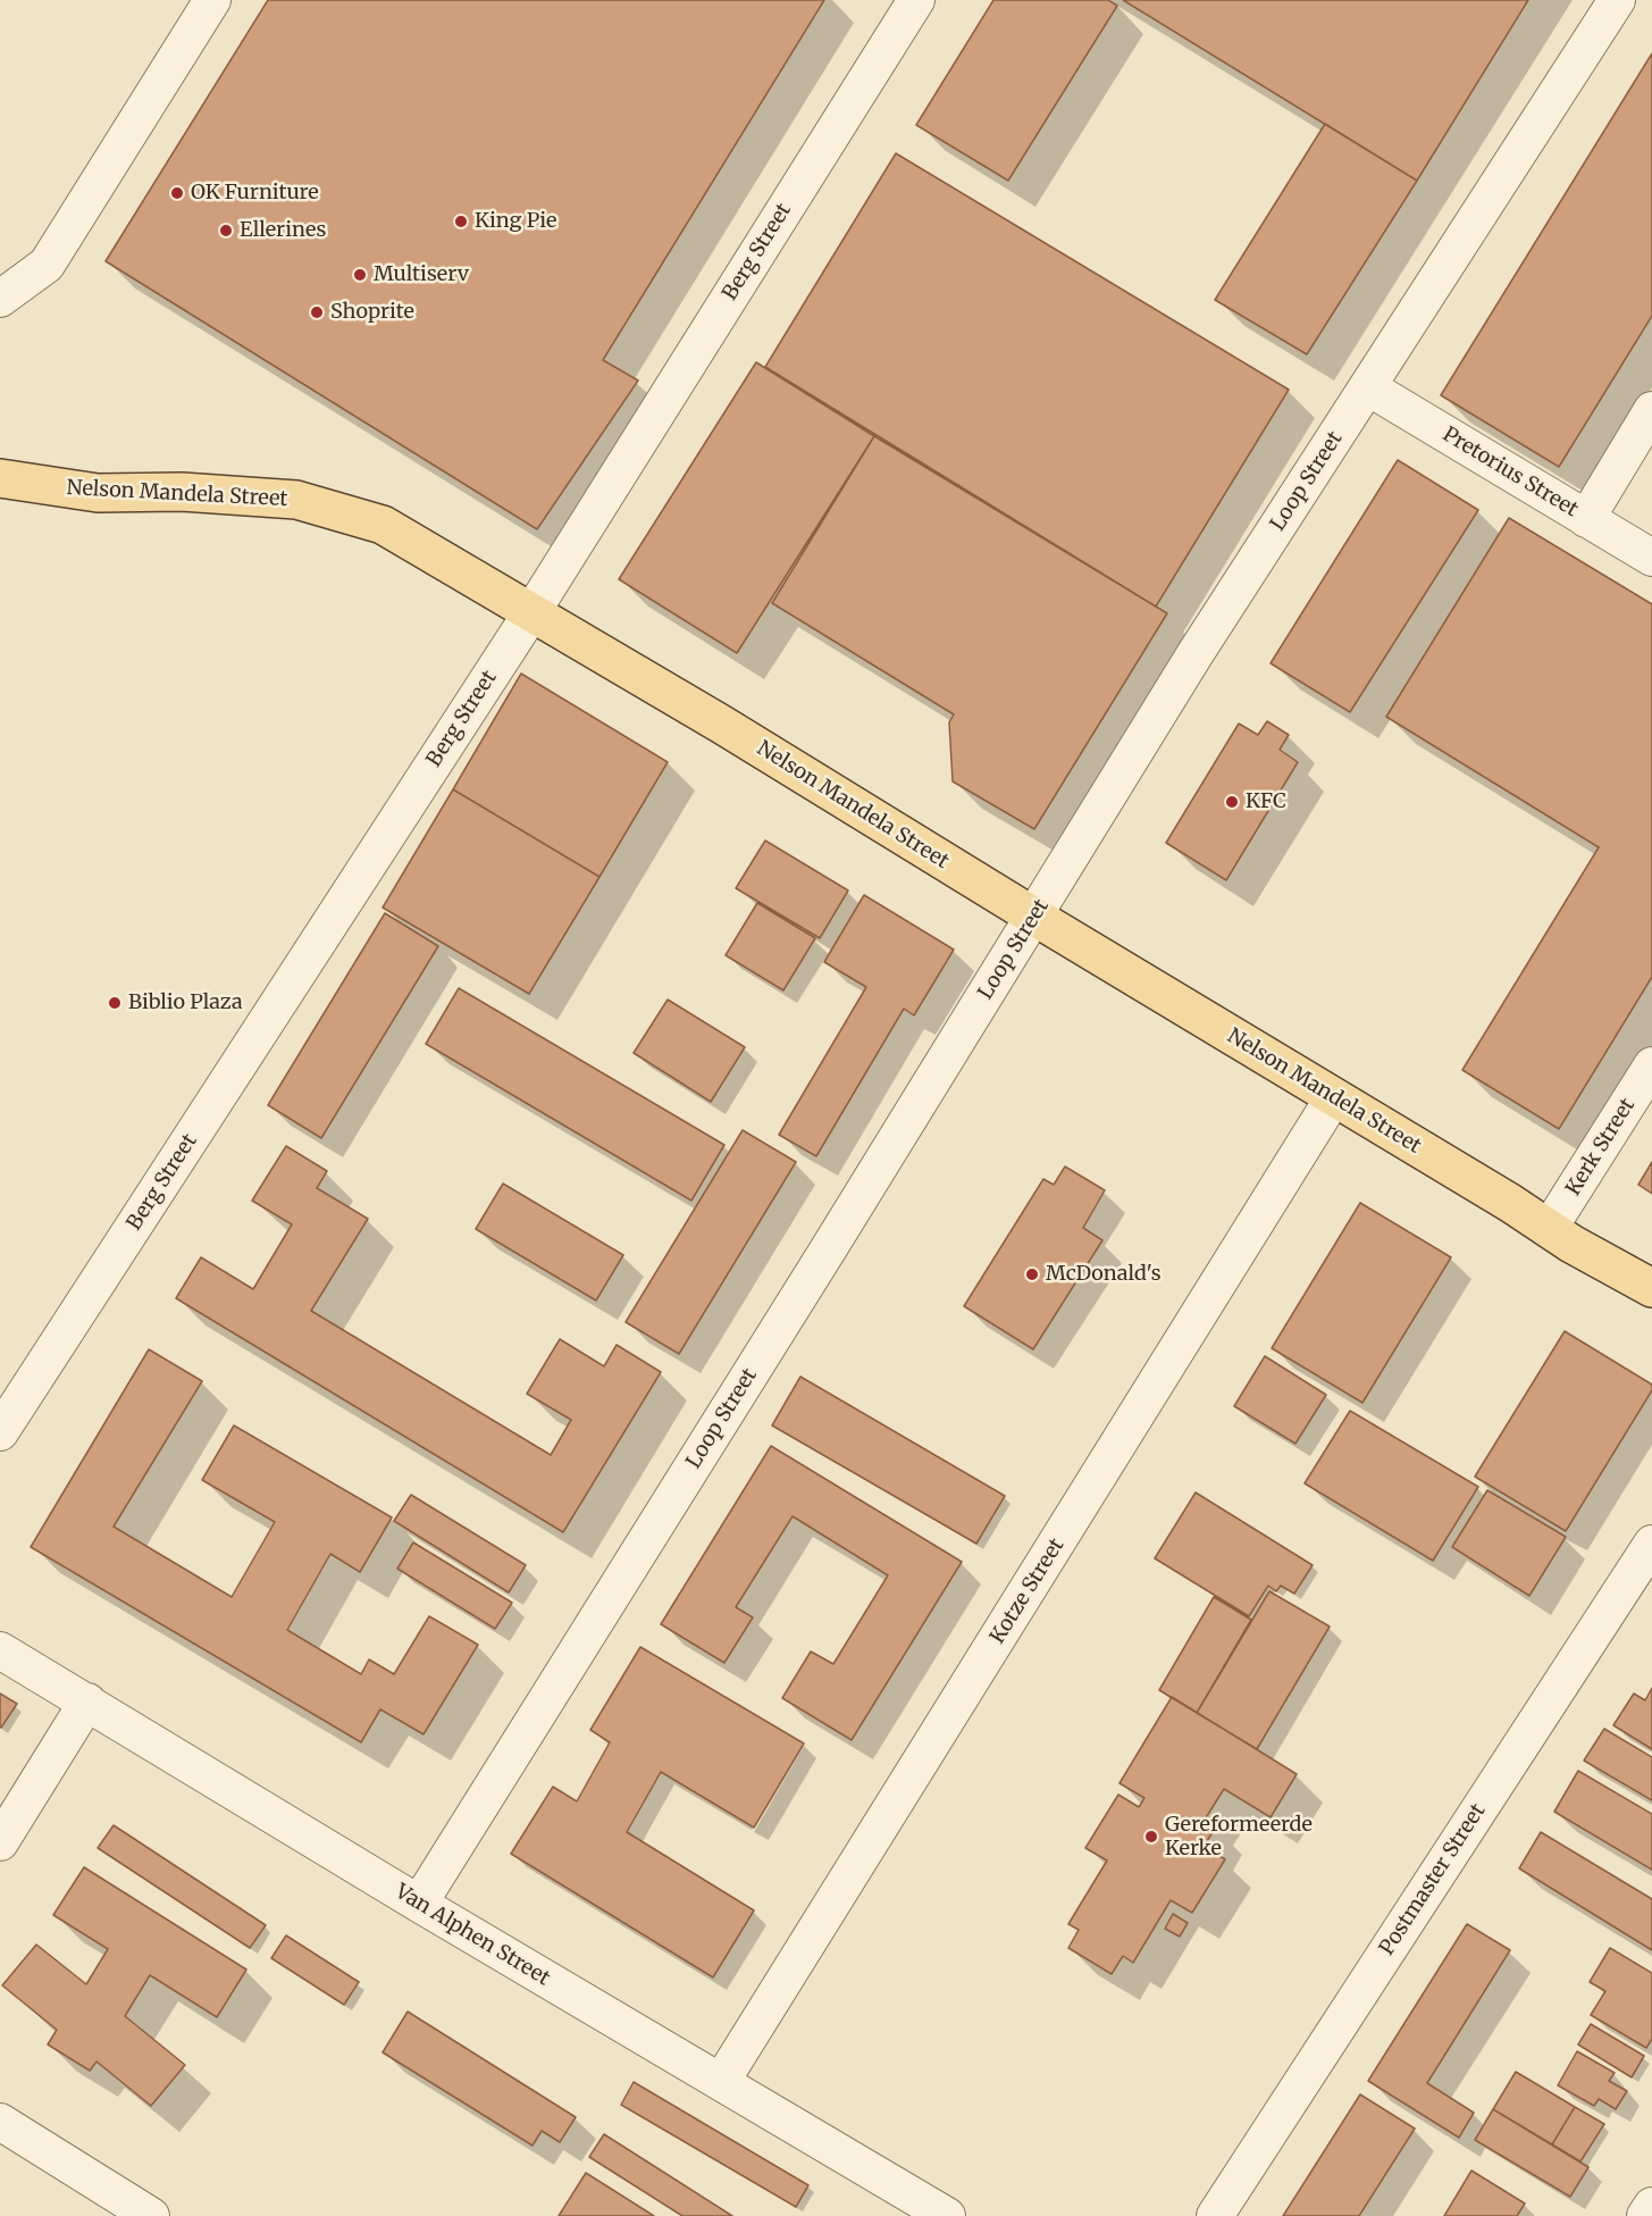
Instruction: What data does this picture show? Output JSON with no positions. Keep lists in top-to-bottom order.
{
  "streets": {
    "main road": ["Nelson Mandela Street"],
    "street": [
      "Berg Street",
      "Pretorius Street",
      "Loop Street",
      "Kerk Street",
      "Kotze Street",
      "Postmaster Street",
      "Van Alphen Street"
    ]
  },
  "crossings": [
    ["Berg Street", "Nelson Mandela Street"],
    ["Pretorius Street", "Loop Street"],
    ["Loop Street", "Nelson Mandela Street"],
    ["Loop Street", "Van Alphen Street"],
    ["Nelson Mandela Street", "Kerk Street"],
    ["Nelson Mandela Street", "Kotze Street"],
    ["Kotze Street", "Van Alphen Street"]
  ],
  "places": [
    "OK Furniture",
    "King Pie",
    "Ellerines",
    "Multiserv",
    "Shoprite",
    "KFC",
    "Biblio Plaza",
    "McDonald's",
    "Gereformeerde Kerke"
  ]
}
